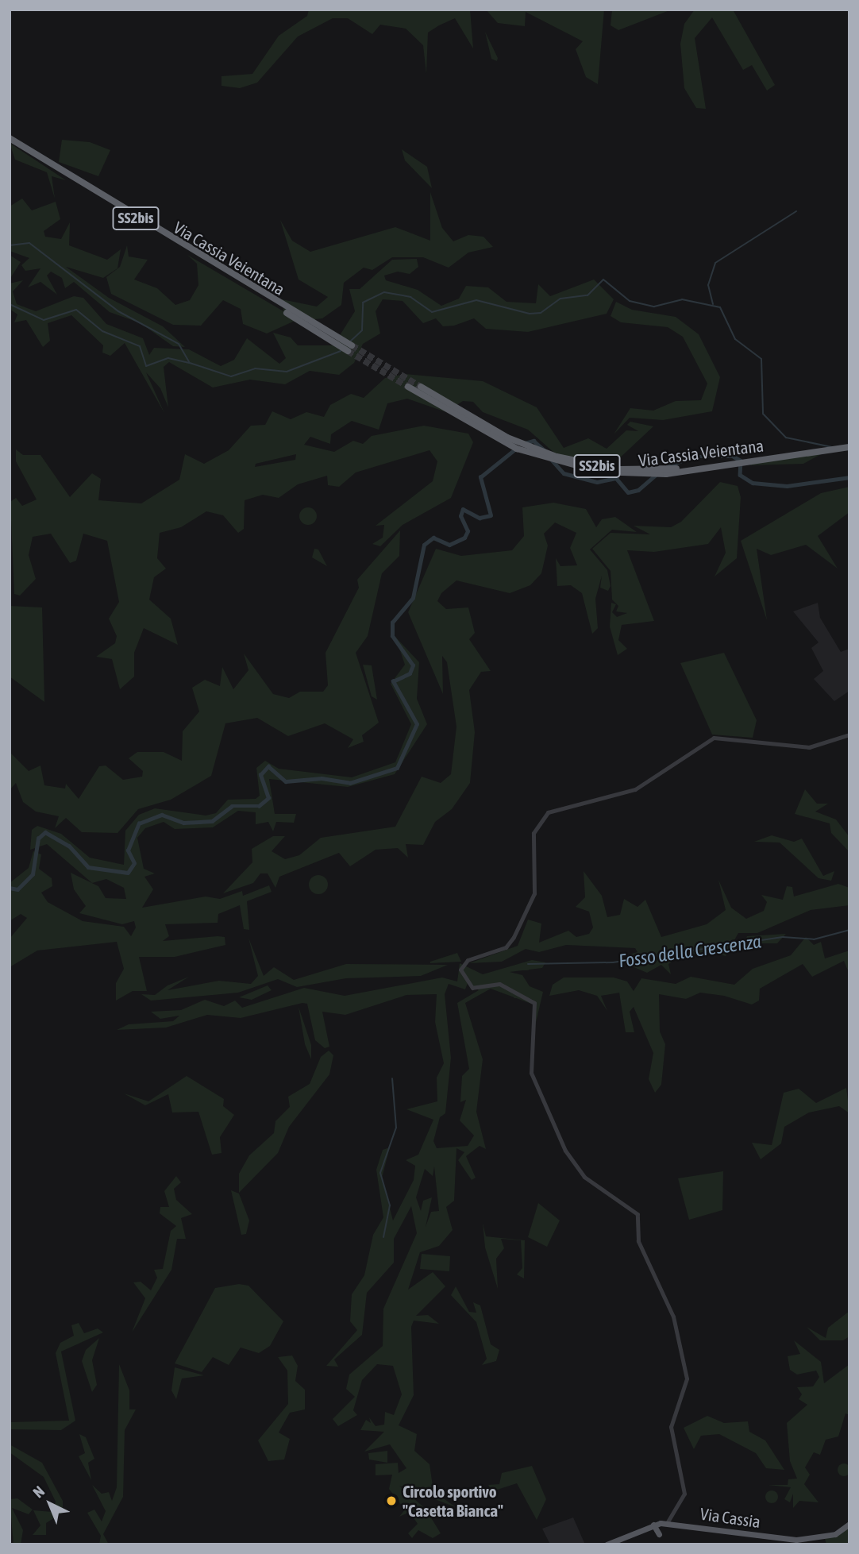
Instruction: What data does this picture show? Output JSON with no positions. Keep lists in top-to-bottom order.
{
  "streets": {
    "highway": ["SS2bis", "Via Cassia Veientana"],
    "main road": ["Via Cassia"]
  },
  "water": ["Fosso della Crescenza"],
  "places": ["Circolo sportivo \"Casetta Bianca\""],
  "north": "top left"
}
